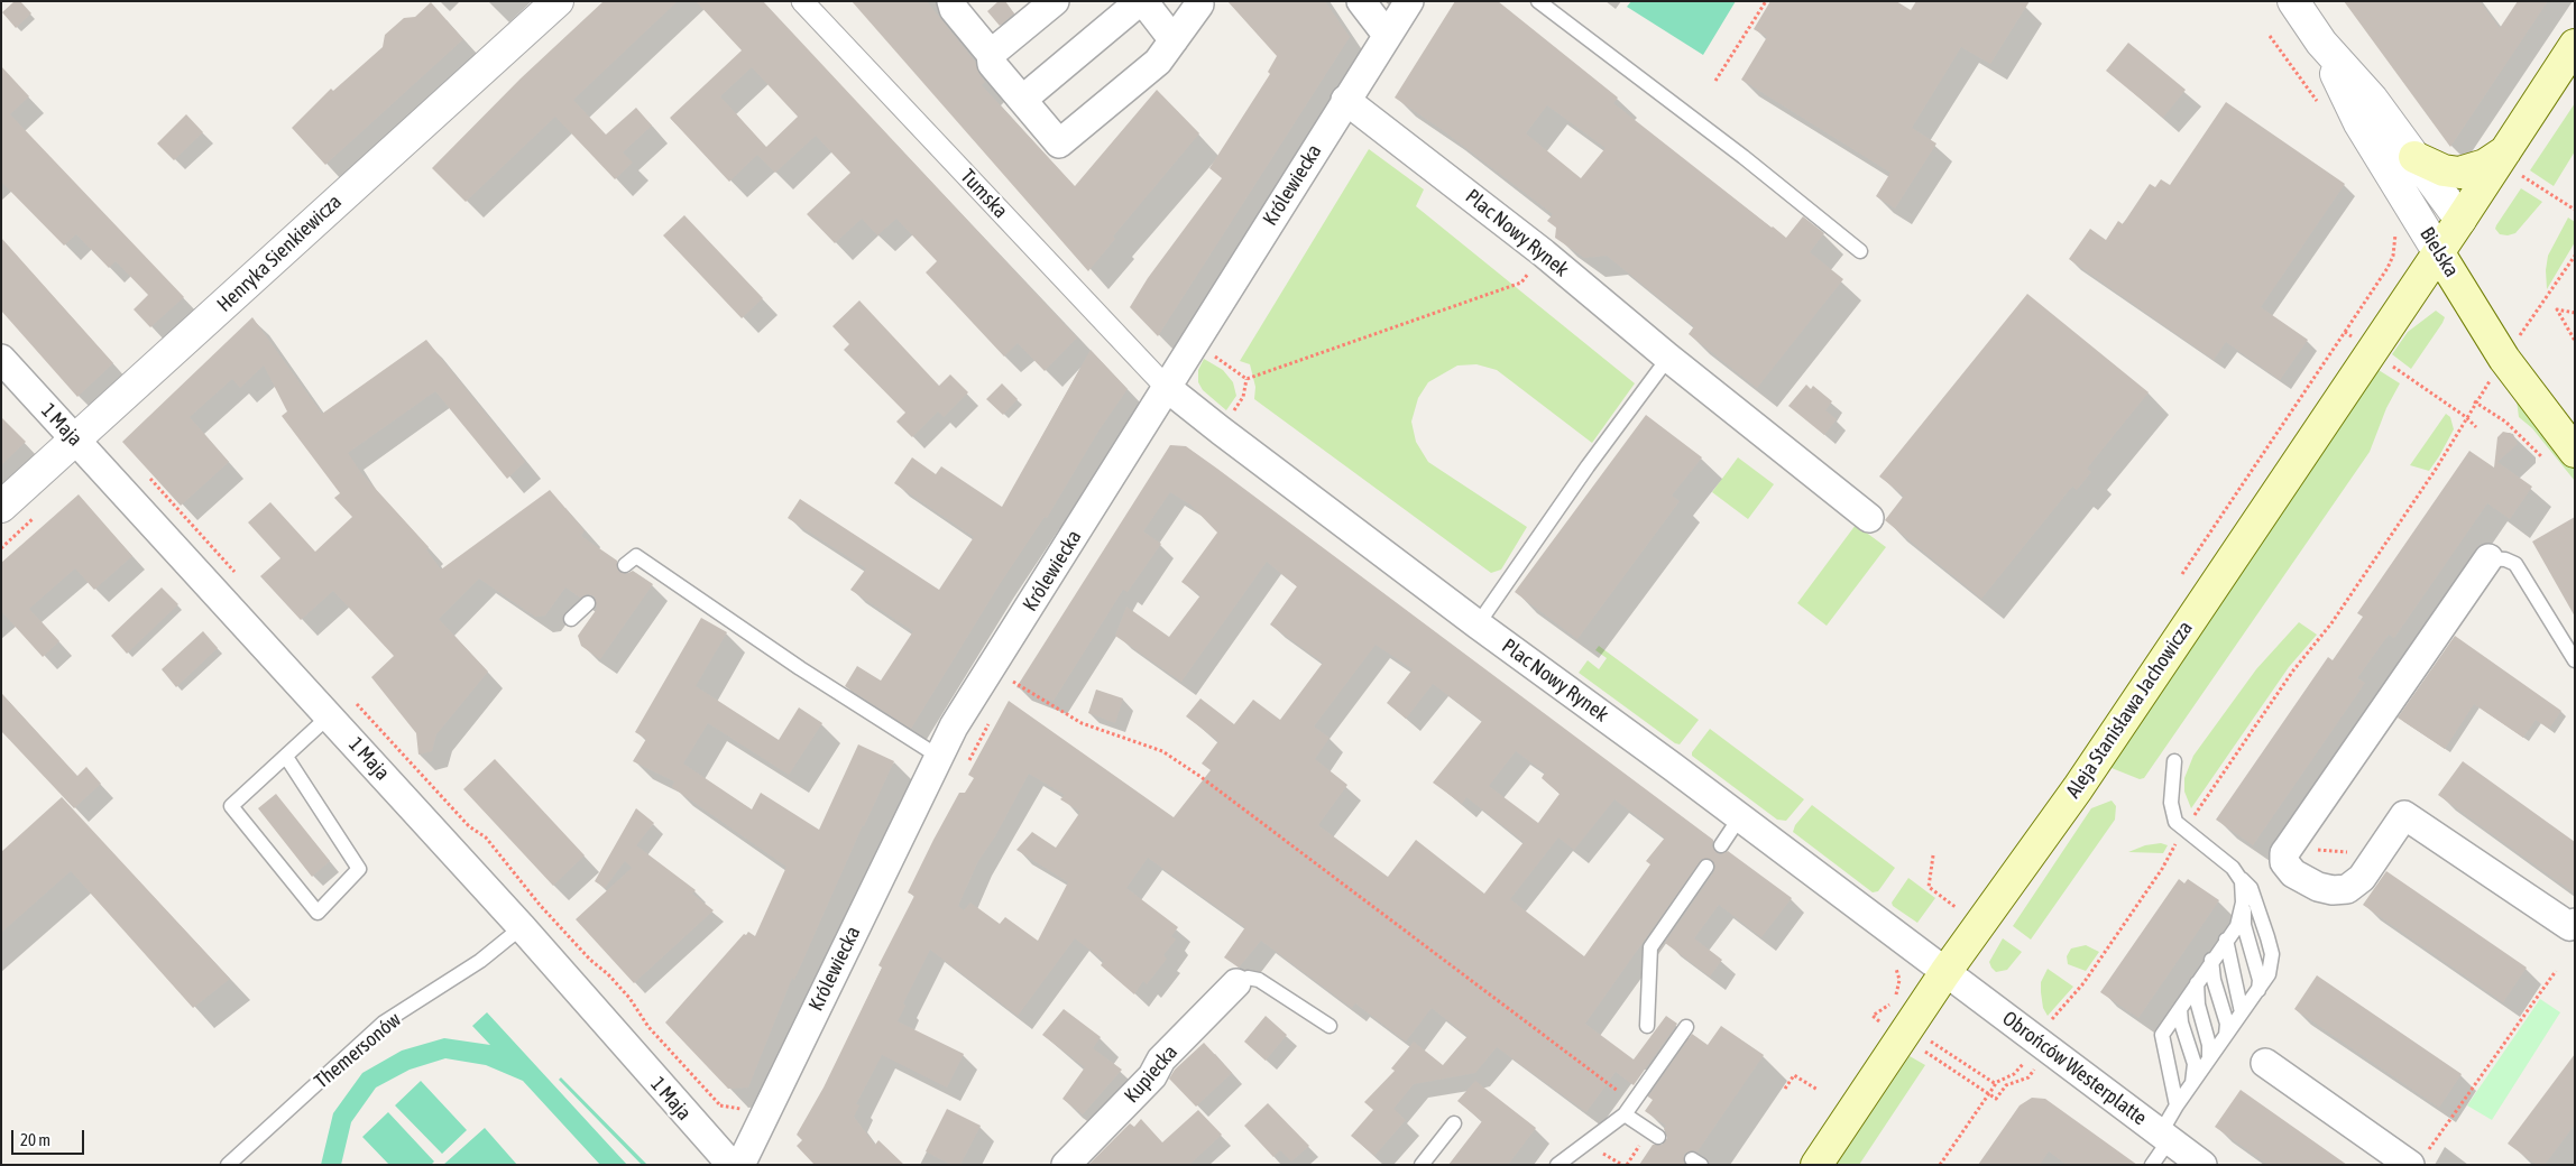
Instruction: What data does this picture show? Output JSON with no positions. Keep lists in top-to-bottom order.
{
  "streets": {
    "main road": ["Bielska", "Aleja Stanisława Jachowicza"],
    "street": [
      "Królewiecka",
      "Tumska",
      "Plac Nowy Rynek",
      "Henryka Sienkiewicza",
      "1 Maja",
      "Obrońców Westerplatte",
      "Kupiecka"
    ],
    "lane": ["Themersonów"]
  },
  "crossings": [
    ["Królewiecka", "Tumska"],
    ["Królewiecka", "Plac Nowy Rynek"],
    ["Tumska", "Plac Nowy Rynek"],
    ["Plac Nowy Rynek", "Aleja Stanisława Jachowicza"],
    ["Plac Nowy Rynek", "Obrońców Westerplatte"],
    ["Bielska", "Aleja Stanisława Jachowicza"],
    ["Henryka Sienkiewicza", "1 Maja"],
    ["1 Maja", "Themersonów"],
    ["Aleja Stanisława Jachowicza", "Obrońców Westerplatte"]
  ],
  "scale_bar": "20 m"
}
